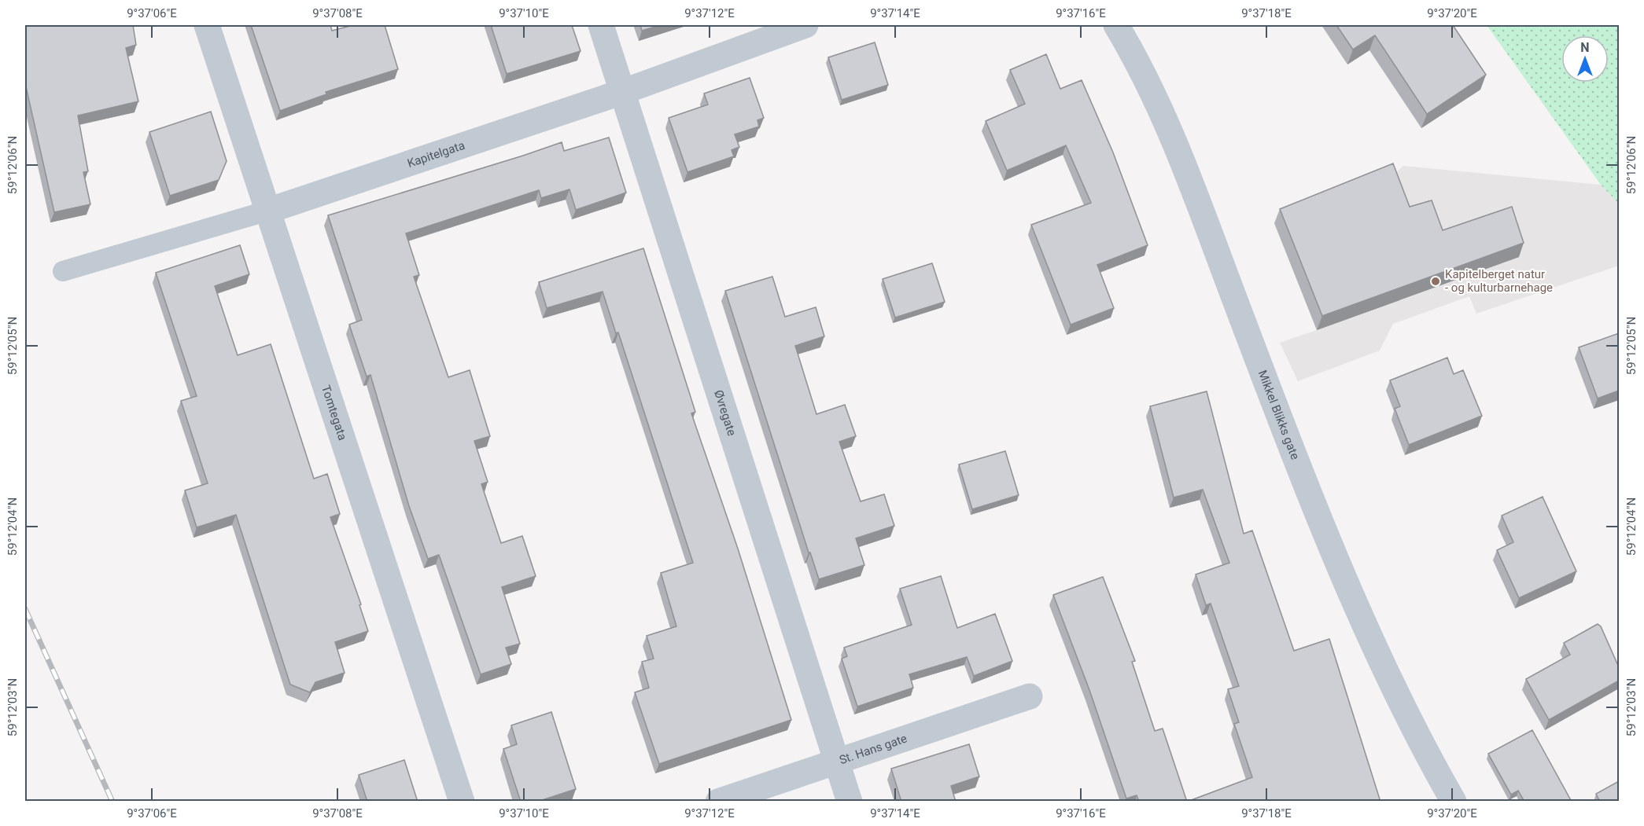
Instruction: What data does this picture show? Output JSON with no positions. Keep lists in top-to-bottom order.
{
  "streets": {
    "street": [
      "Kapitelgata",
      "Tomtegata",
      "Øvregate",
      "Mikkel Blikks gate",
      "St. Hans gate"
    ]
  },
  "crossings": [
    ["Kapitelgata", "Tomtegata"],
    ["Kapitelgata", "Øvregate"],
    ["Øvregate", "St. Hans gate"]
  ],
  "places": ["Kapitelberget natur - og kulturbarnehage"],
  "north": "top",
  "coordinates": [
    "9°37'06\"E",
    "9°37'08\"E",
    "9°37'10\"E",
    "9°37'12\"E",
    "9°37'14\"E",
    "9°37'16\"E",
    "9°37'18\"E",
    "9°37'20\"E",
    "59°12'06\"N",
    "59°12'05\"N",
    "59°12'04\"N",
    "59°12'03\"N"
  ]
}
